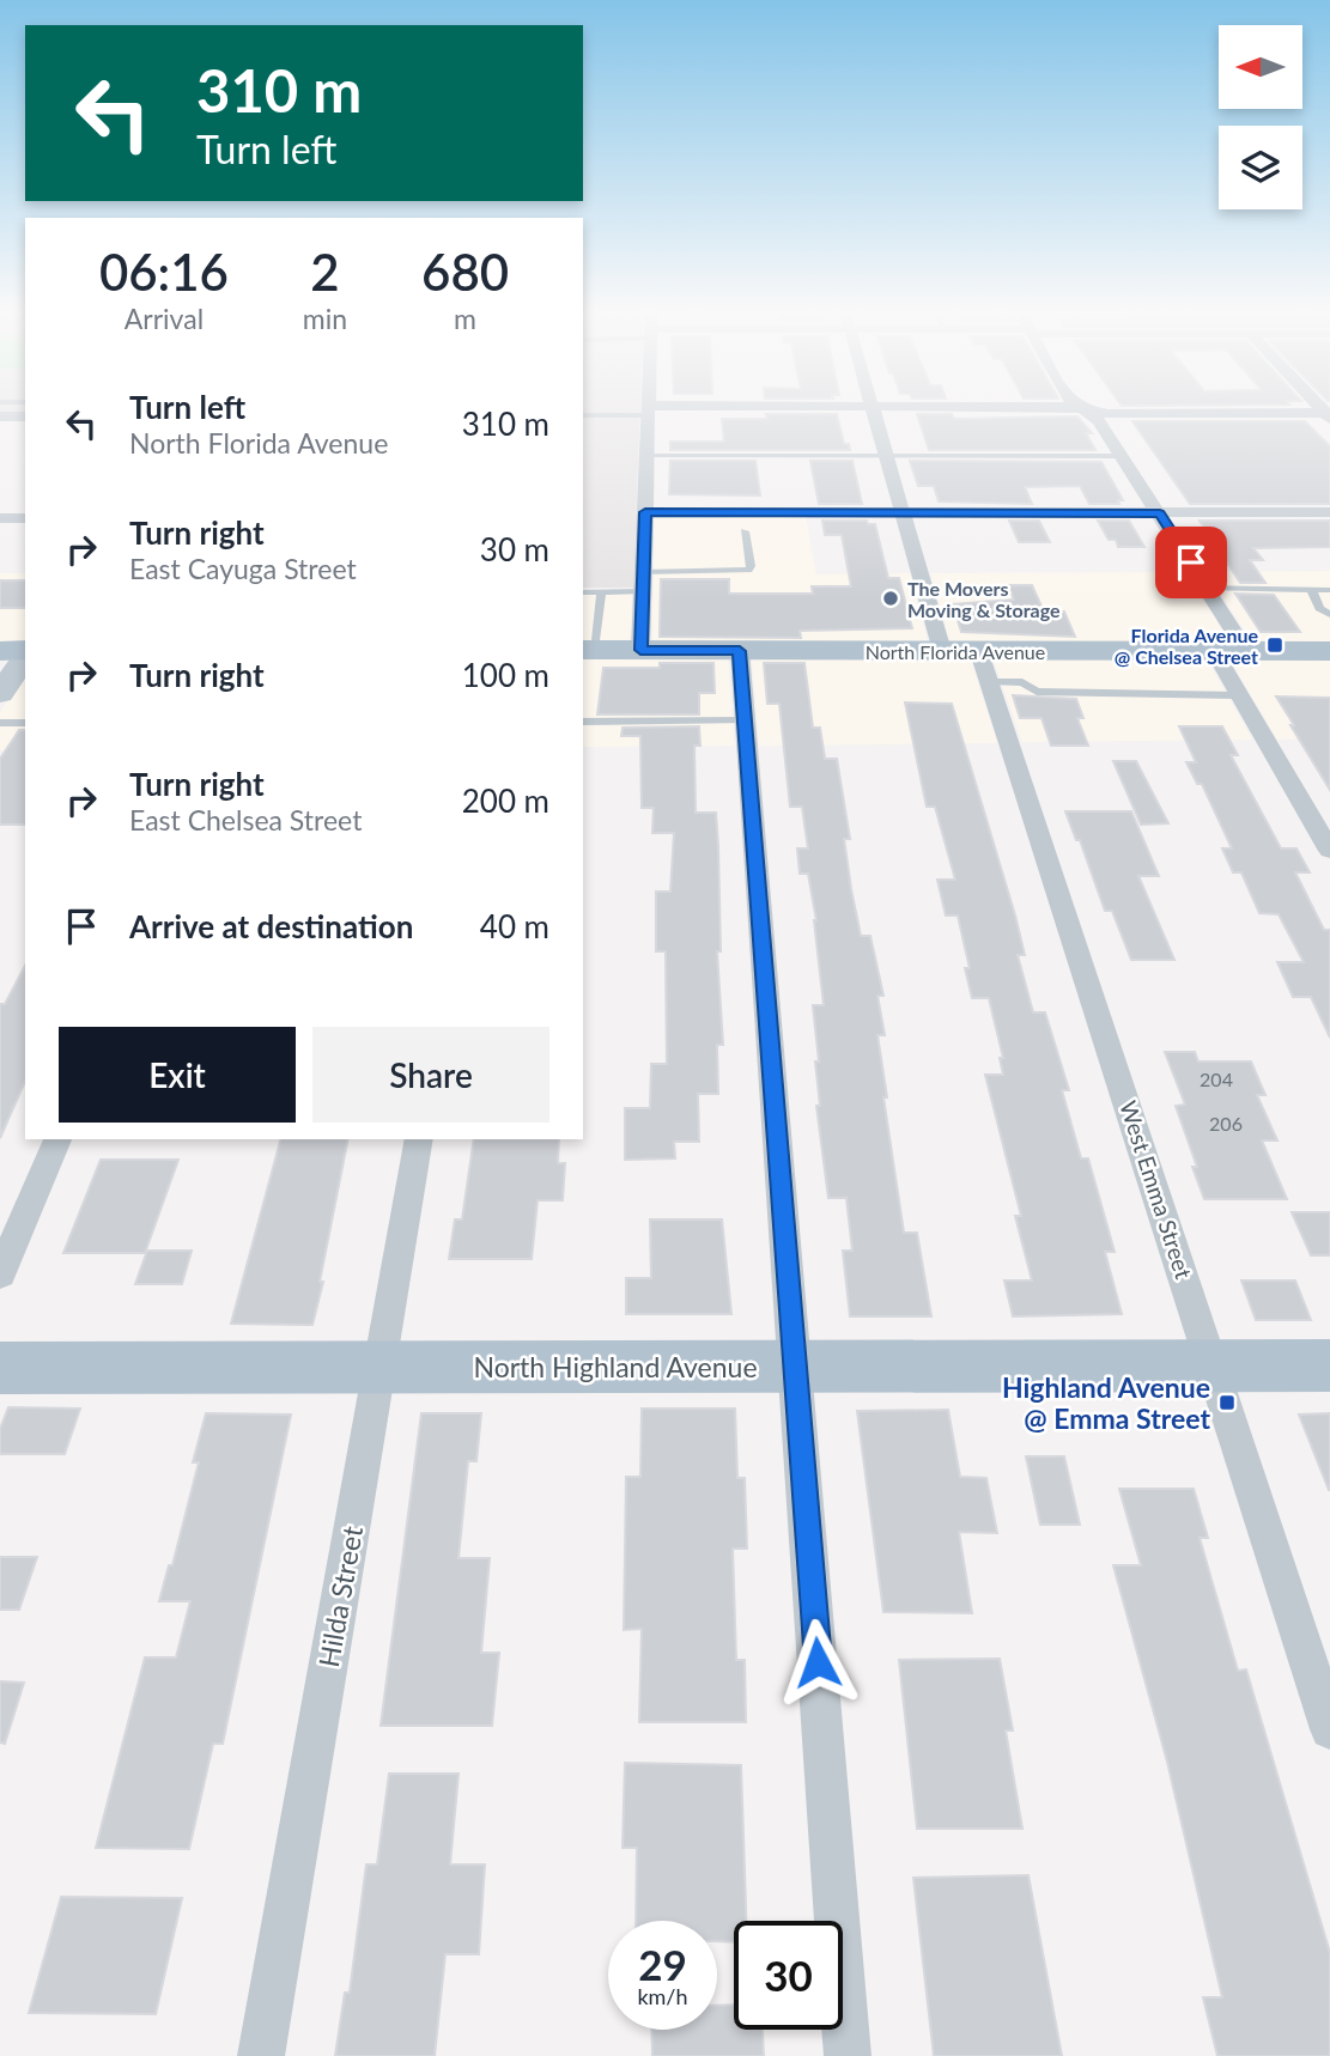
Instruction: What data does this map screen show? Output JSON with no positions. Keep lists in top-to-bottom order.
{
  "streets": {
    "main road": ["North Florida Avenue", "North Highland Avenue"],
    "street": ["West Emma Street", "Hilda Street"]
  },
  "crossings": [
    ["North Florida Avenue", "West Emma Street"],
    ["West Emma Street", "North Highland Avenue"],
    ["North Highland Avenue", "Hilda Street"]
  ],
  "places": {
    "other": ["The Movers Moving & Storage"],
    "transit": ["Florida Avenue @ Chelsea Street", "Highland Avenue @ Emma Street"]
  },
  "house_numbers": ["204", "206"],
  "north": "left",
  "page": {
    "turn": ["310 m", "Turn left"],
    "eta": [
      "06:16",
      "Arrival",
      "2",
      "min",
      "680",
      "m"
    ],
    "list": [
      {
        "name": "Turn left",
        "note": "North Florida Avenue",
        "value": "310 m"
      },
      {
        "name": "Turn right",
        "note": "East Cayuga Street",
        "value": "30 m"
      },
      {
        "name": "Turn right",
        "value": "100 m"
      },
      {
        "name": "Turn right",
        "note": "East Chelsea Street",
        "value": "200 m"
      },
      {
        "name": "Arrive at destination",
        "value": "40 m"
      }
    ],
    "buttons": ["Exit", "Share"],
    "speed": "29 km/h",
    "limit": "30"
  }
}
